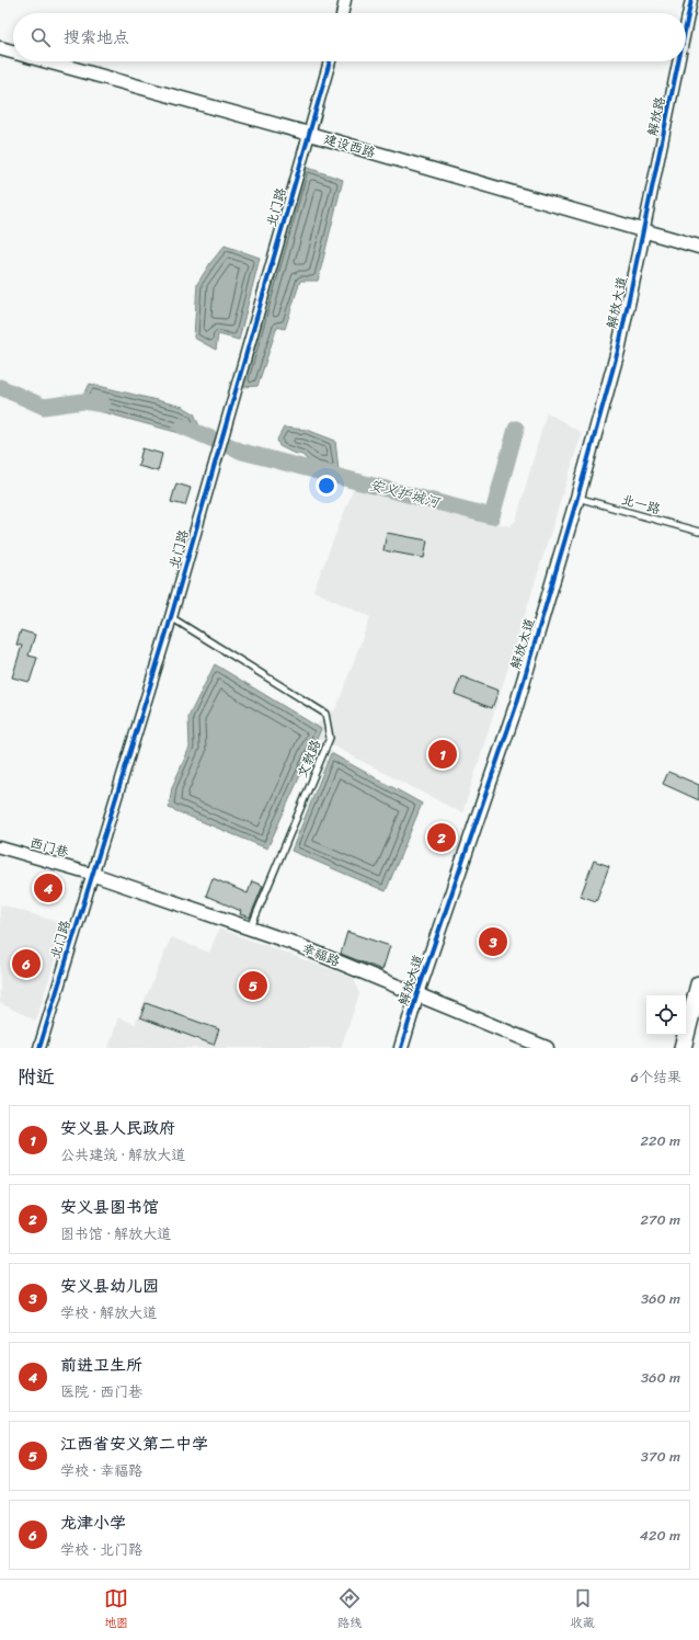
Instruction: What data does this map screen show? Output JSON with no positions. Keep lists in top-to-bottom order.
{
  "streets": {
    "street": [
      "解放路",
      "建设西路",
      "北门路",
      "解放大道",
      "西门巷",
      "幸福路"
    ],
    "lane": ["北一路", "文教路"]
  },
  "crossings": [
    ["解放路", "建设西路"],
    ["解放路", "解放大道"],
    ["建设西路", "北门路"],
    ["建设西路", "解放大道"],
    ["北门路", "文教路"],
    ["北门路", "西门巷"],
    ["北门路", "幸福路"],
    ["解放大道", "北一路"],
    ["解放大道", "幸福路"],
    ["文教路", "幸福路"],
    ["西门巷", "幸福路"]
  ],
  "water": ["安义护城河"],
  "page": {
    "search": "搜索地点",
    "pins": [
      "1",
      "2",
      "4",
      "3",
      "6",
      "5"
    ],
    "heading": ["附近", "6个结果"],
    "list": [
      {
        "mark": "1",
        "name": "安义县人民政府",
        "note": "公共建筑 · 解放大道",
        "value": "220 m"
      },
      {
        "mark": "2",
        "name": "安义县图书馆",
        "note": "图书馆 · 解放大道",
        "value": "270 m"
      },
      {
        "mark": "3",
        "name": "安义县幼儿园",
        "note": "学校 · 解放大道",
        "value": "360 m"
      },
      {
        "mark": "4",
        "name": "前进卫生所",
        "note": "医院 · 西门巷",
        "value": "360 m"
      },
      {
        "mark": "5",
        "name": "江西省安义第二中学",
        "note": "学校 · 幸福路",
        "value": "370 m"
      },
      {
        "mark": "6",
        "name": "龙津小学",
        "note": "学校 · 北门路",
        "value": "420 m"
      }
    ],
    "nav": ["地图", "路线", "收藏"]
  }
}
